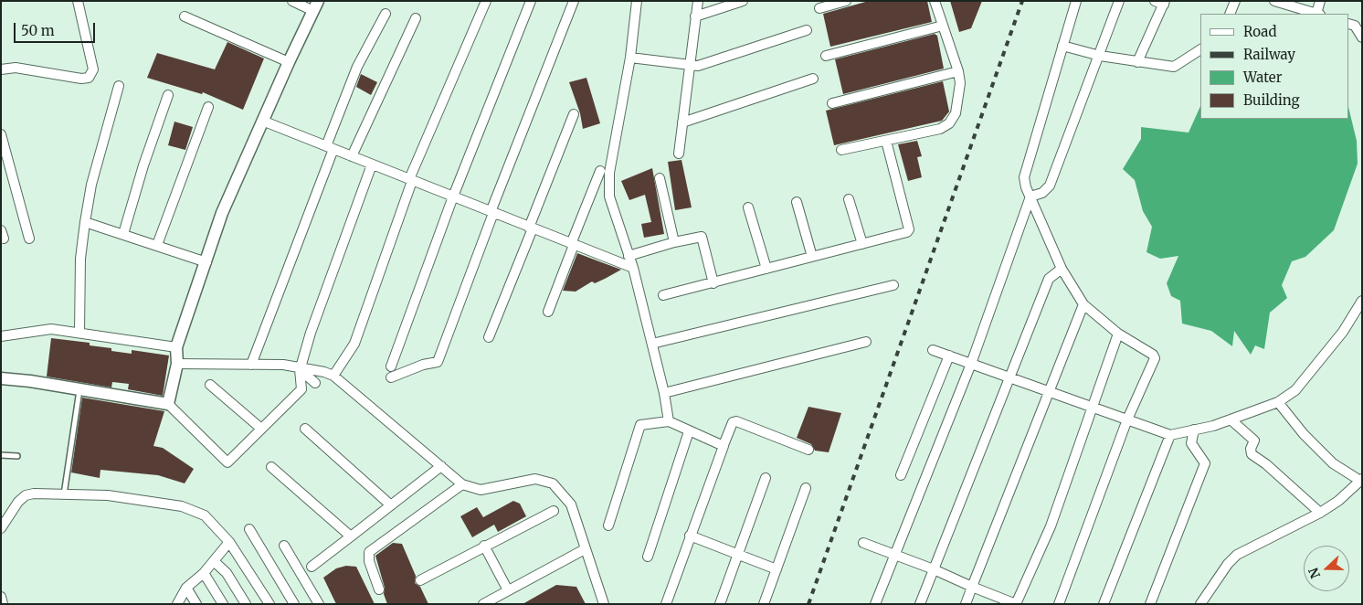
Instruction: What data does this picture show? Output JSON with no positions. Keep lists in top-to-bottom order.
{
  "legend": [
    "Road",
    "Railway",
    "Water",
    "Building"
  ],
  "scale_bar": "50 m",
  "north": "left"
}
